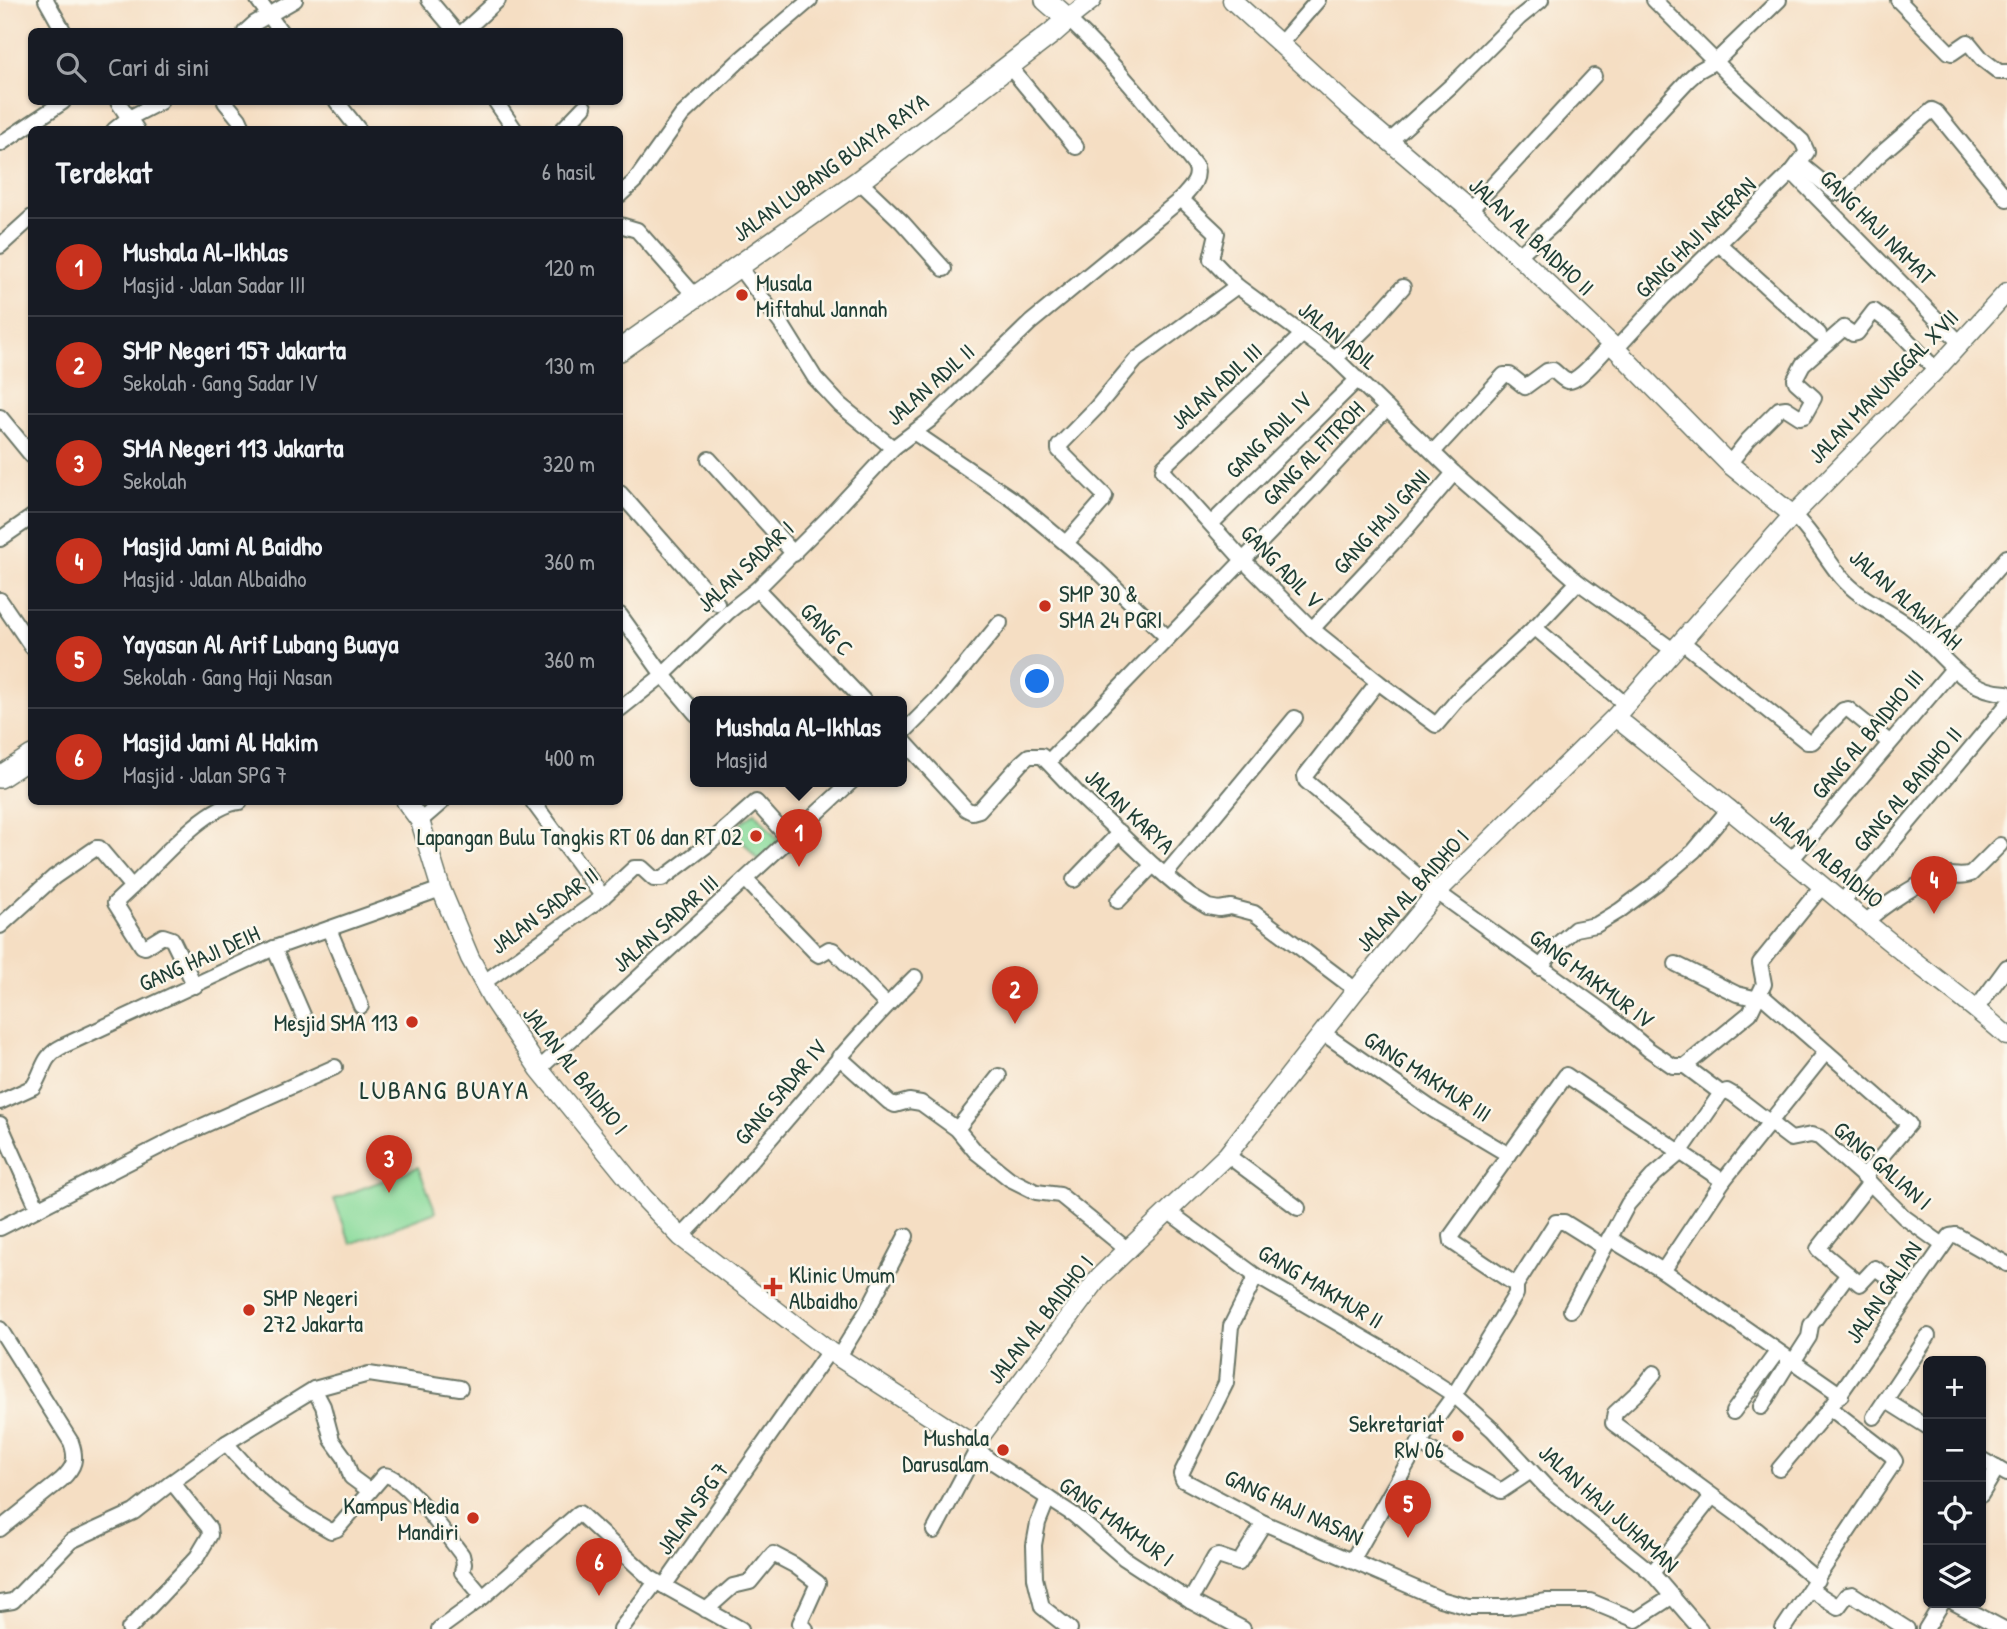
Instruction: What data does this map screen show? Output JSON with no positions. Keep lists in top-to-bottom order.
{
  "streets": {
    "main road": ["JALAN LUBANG BUAYA RAYA"],
    "street": [
      "GANG HAJI NAMAT",
      "JALAN AL BAIDHO II",
      "GANG HAJI NAERAN",
      "JALAN ADIL",
      "JALAN ADIL II",
      "JALAN ADIL III",
      "JALAN MANUNGGAL XVII",
      "GANG ADIL IV",
      "GANG AL FITROH",
      "GANG HAJI GANI",
      "JALAN SADAR I",
      "GANG ADIL V",
      "JALAN ALAWIYAH",
      "GANG C",
      "GANG AL BAIDHO III",
      "GANG AL BAIDHO II",
      "JALAN KARYA",
      "JALAN ALBAIDHO",
      "JALAN AL BAIDHO I",
      "JALAN SADAR II",
      "JALAN SADAR III",
      "GANG HAJI DEIH",
      "GANG MAKMUR IV",
      "GANG MAKMUR III",
      "GANG SADAR IV",
      "GANG GALIAN I",
      "GANG MAKMUR II",
      "JALAN GALIAN",
      "GANG HAJI NASAN",
      "JALAN SPG 7",
      "JALAN HAJI JUHAMAN",
      "GANG MAKMUR I"
    ]
  },
  "crossings": [
    ["JALAN LUBANG BUAYA RAYA", "JALAN ADIL II"],
    ["GANG HAJI NAMAT", "GANG HAJI NAERAN"],
    ["GANG HAJI NAMAT", "JALAN MANUNGGAL XVII"],
    ["JALAN AL BAIDHO II", "GANG HAJI NAERAN"],
    ["JALAN AL BAIDHO II", "JALAN MANUNGGAL XVII"],
    ["JALAN AL BAIDHO II", "JALAN ALAWIYAH"],
    ["JALAN AL BAIDHO II", "JALAN AL BAIDHO I"],
    ["GANG HAJI NAERAN", "JALAN ADIL"],
    ["JALAN ADIL", "JALAN ADIL II"],
    ["JALAN ADIL", "JALAN ADIL III"],
    ["JALAN ADIL", "GANG ADIL IV"],
    ["JALAN ADIL", "GANG AL FITROH"],
    ["JALAN ADIL", "GANG HAJI GANI"],
    ["JALAN ADIL", "GANG ADIL V"],
    ["JALAN ADIL", "GANG AL BAIDHO III"],
    ["JALAN ADIL", "JALAN AL BAIDHO I"],
    ["JALAN ADIL II", "JALAN SADAR I"],
    ["JALAN ADIL III", "GANG ADIL V"],
    ["JALAN MANUNGGAL XVII", "JALAN ALAWIYAH"],
    ["JALAN MANUNGGAL XVII", "JALAN AL BAIDHO I"],
    ["GANG ADIL IV", "GANG ADIL V"],
    ["GANG AL FITROH", "GANG ADIL V"],
    ["GANG AL FITROH", "JALAN KARYA"],
    ["GANG HAJI GANI", "GANG ADIL V"],
    ["JALAN SADAR I", "GANG C"],
    ["JALAN ALAWIYAH", "GANG AL BAIDHO III"],
    ["JALAN ALAWIYAH", "JALAN AL BAIDHO I"],
    ["GANG AL BAIDHO III", "JALAN ALBAIDHO"],
    ["GANG AL BAIDHO II", "JALAN ALBAIDHO"],
    ["JALAN KARYA", "JALAN AL BAIDHO I"],
    ["JALAN ALBAIDHO", "JALAN AL BAIDHO I"],
    ["JALAN AL BAIDHO I", "JALAN SADAR II"],
    ["JALAN AL BAIDHO I", "JALAN SADAR III"],
    ["JALAN AL BAIDHO I", "GANG HAJI DEIH"],
    ["JALAN AL BAIDHO I", "GANG MAKMUR IV"],
    ["JALAN AL BAIDHO I", "GANG MAKMUR III"],
    ["JALAN AL BAIDHO I", "GANG SADAR IV"],
    ["JALAN AL BAIDHO I", "GANG MAKMUR II"],
    ["JALAN AL BAIDHO I", "JALAN SPG 7"],
    ["JALAN AL BAIDHO I", "GANG MAKMUR I"],
    ["JALAN SADAR II", "JALAN SADAR III"],
    ["GANG MAKMUR IV", "GANG GALIAN I"],
    ["GANG GALIAN I", "JALAN GALIAN"],
    ["GANG MAKMUR II", "GANG HAJI NASAN"],
    ["GANG MAKMUR II", "JALAN HAJI JUHAMAN"],
    ["GANG HAJI NASAN", "JALAN HAJI JUHAMAN"]
  ],
  "districts": ["LUBANG BUAYA"],
  "places": {
    "other": [
      "Musala Miftahul Jannah",
      "SMP 30 & SMA 24 PGRI",
      "Lapangan Bulu Tangkis RT 06 dan RT 02",
      "Mesjid SMA 113",
      "SMP Negeri 272 Jakarta",
      "Sekretariat RW 06",
      "Mushala Darusalam",
      "Kampus Media Mandiri"
    ],
    "health": ["Klinic Umum Albaidho"]
  },
  "page": {
    "search": "Cari di sini",
    "heading": ["Terdekat", "6 hasil"],
    "list": [
      {
        "mark": "1",
        "name": "Mushala Al-Ikhlas",
        "note": "Masjid · Jalan Sadar III",
        "value": "120 m"
      },
      {
        "mark": "2",
        "name": "SMP Negeri 157 Jakarta",
        "note": "Sekolah · Gang Sadar IV",
        "value": "130 m"
      },
      {
        "mark": "3",
        "name": "SMA Negeri 113 Jakarta",
        "note": "Sekolah",
        "value": "320 m"
      },
      {
        "mark": "4",
        "name": "Masjid Jami Al Baidho",
        "note": "Masjid · Jalan Albaidho",
        "value": "360 m"
      },
      {
        "mark": "5",
        "name": "Yayasan Al Arif Lubang Buaya",
        "note": "Sekolah · Gang Haji Nasan",
        "value": "360 m"
      },
      {
        "mark": "6",
        "name": "Masjid Jami Al Hakim",
        "note": "Masjid · Jalan SPG 7",
        "value": "400 m"
      }
    ],
    "popup": ["Mushala Al-Ikhlas", "Masjid"],
    "pins": [
      "1",
      "4",
      "2",
      "3",
      "5",
      "6"
    ],
    "map_buttons": ["+", "−"]
  }
}
